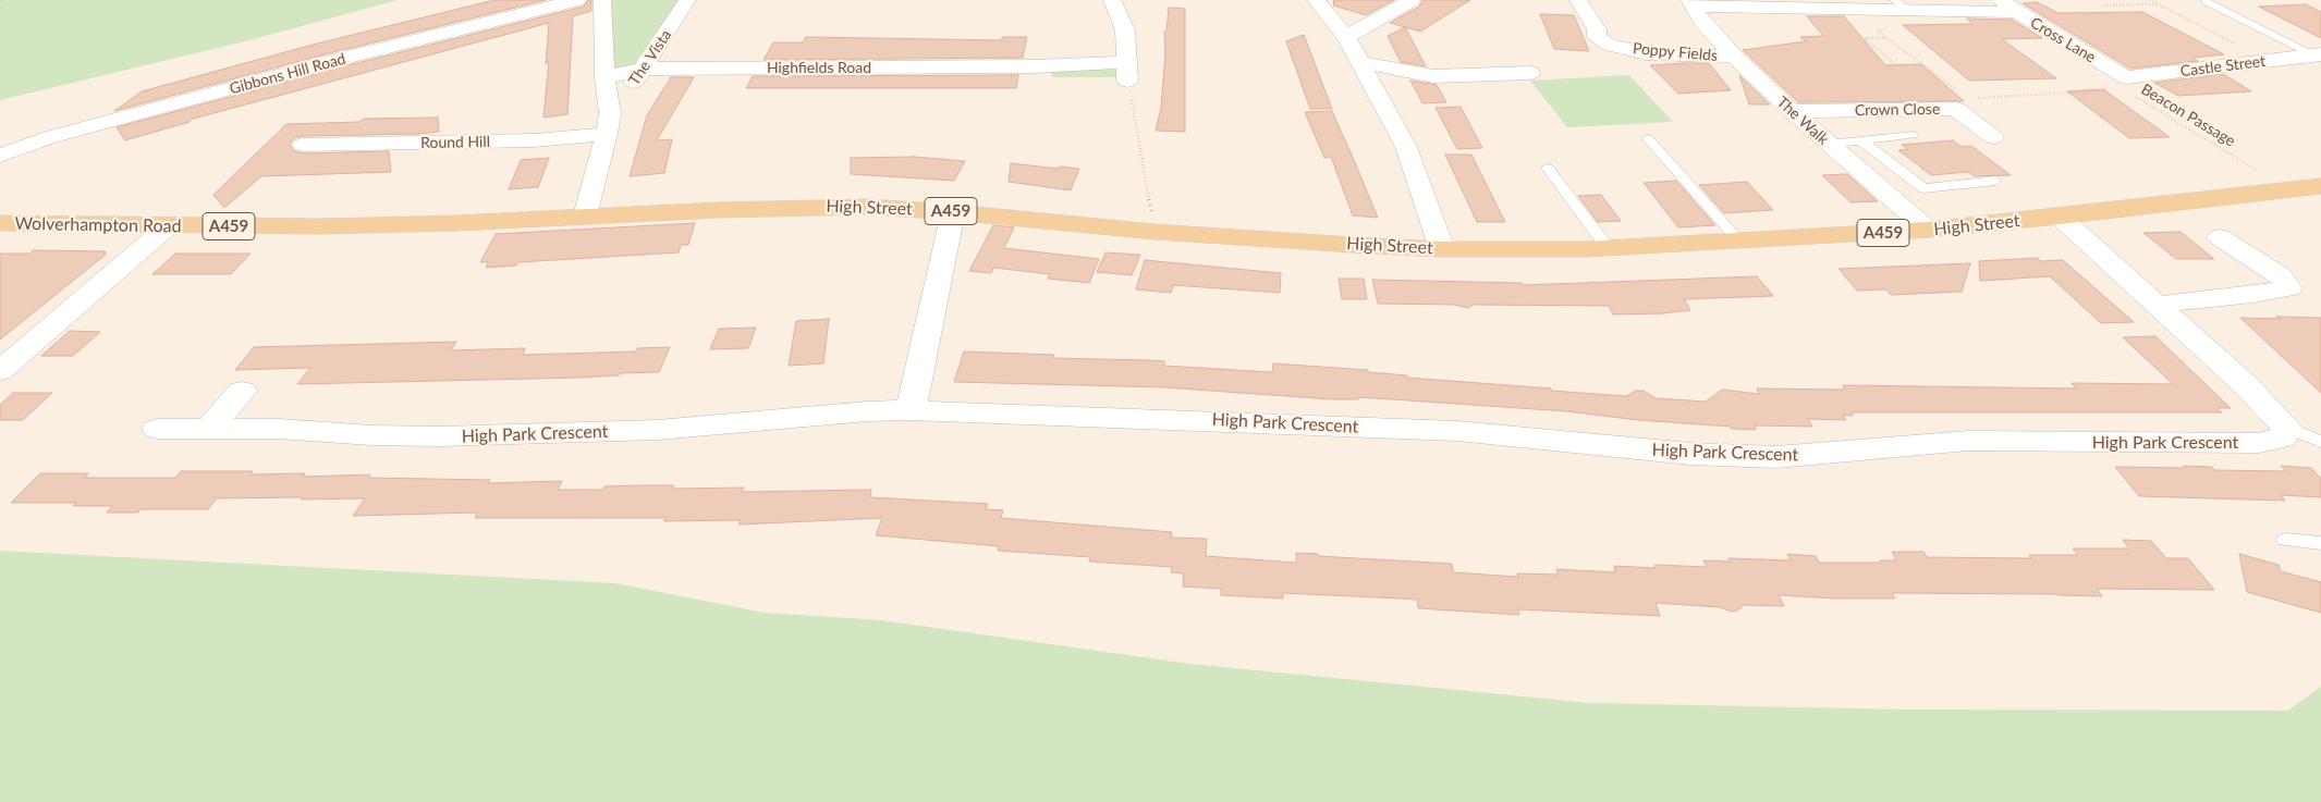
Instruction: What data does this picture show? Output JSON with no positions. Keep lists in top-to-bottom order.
{
  "streets": {
    "main road": ["High Street", "A459", "Wolverhampton Road"],
    "street": [
      "Cross Lane",
      "Poppy Fields",
      "The Vista",
      "Castle Street",
      "Highfields Road",
      "Gibbons Hill Road",
      "Crown Close",
      "The Walk",
      "Round Hill",
      "High Park Crescent"
    ],
    "path": ["Beacon Passage"]
  },
  "crossings": [
    ["Cross Lane", "Castle Street"],
    ["Cross Lane", "Beacon Passage"],
    ["Poppy Fields", "The Walk"],
    ["The Vista", "Highfields Road"],
    ["The Vista", "Round Hill"],
    ["The Vista", "High Street"],
    ["Castle Street", "Beacon Passage"],
    ["Crown Close", "Beacon Passage"],
    ["Crown Close", "The Walk"],
    ["Beacon Passage", "High Street"],
    ["The Walk", "High Street"],
    ["High Street", "Wolverhampton Road"]
  ]
}
